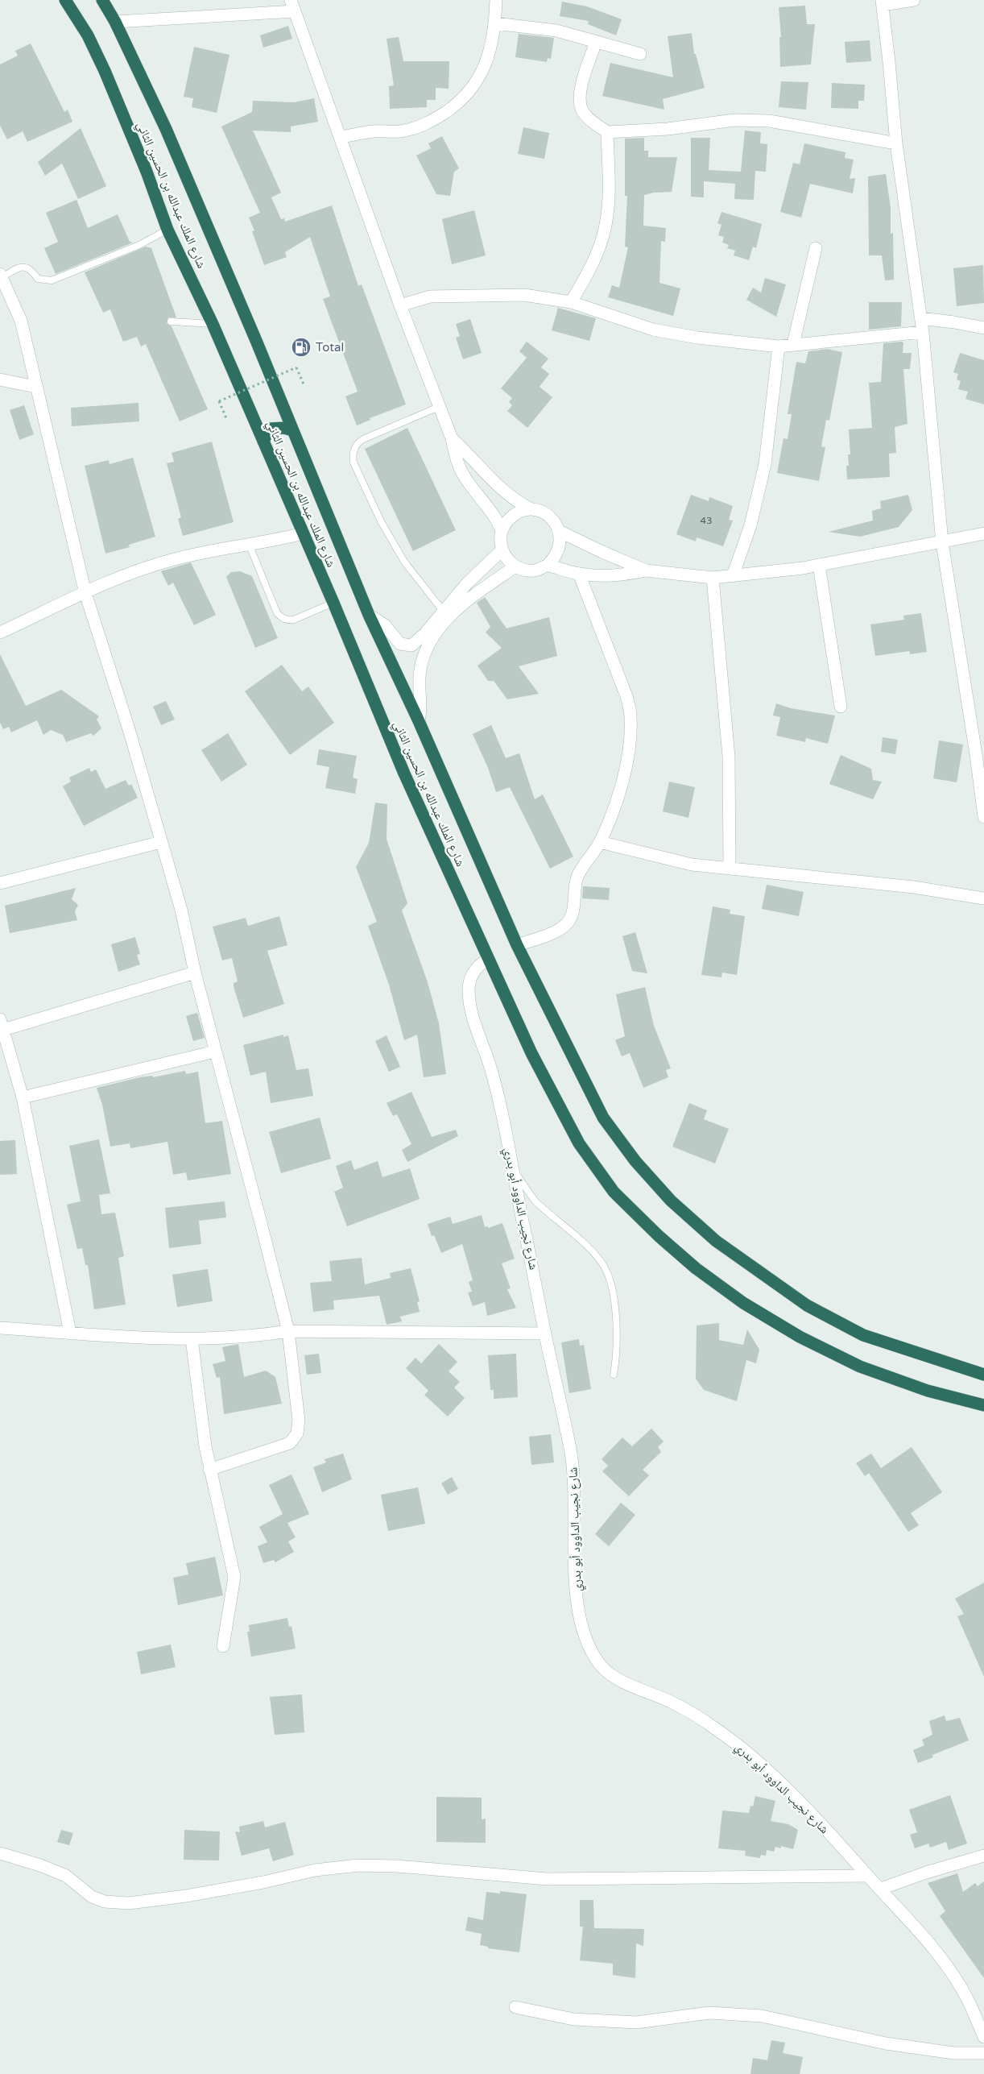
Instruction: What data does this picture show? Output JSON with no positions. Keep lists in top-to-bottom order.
{
  "streets": {
    "highway": ["شارع الملك عبدالله بن الحسين الثاني"],
    "street": ["شارع نجيب الداوود أبو بدري"]
  },
  "crossings": [
    ["شارع الملك عبدالله بن الحسين الثاني", "شارع نجيب الداوود أبو بدري"]
  ],
  "places": {
    "fuel station": ["Total"]
  },
  "house_numbers": ["43"]
}
